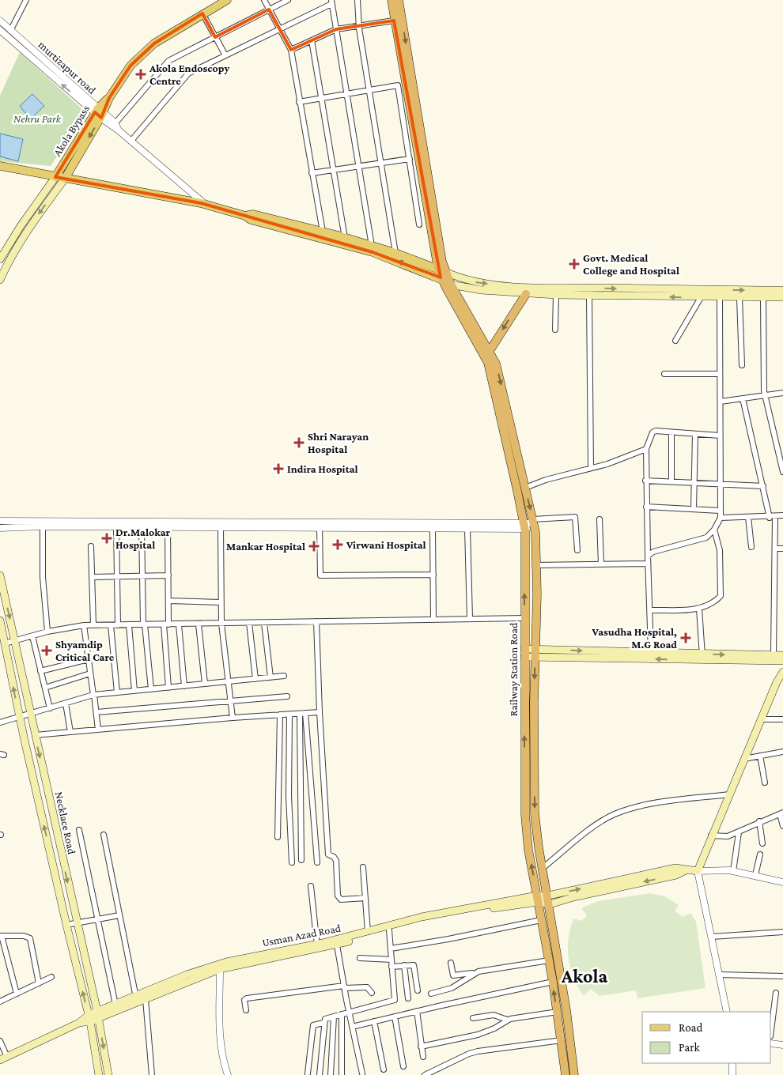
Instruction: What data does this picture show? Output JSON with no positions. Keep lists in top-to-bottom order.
{
  "streets": {
    "highway": ["Railway Station Road"],
    "main road": ["Akola Bypass", "Necklace Road", "Usman Azad Road"],
    "street": ["murtizapur road"]
  },
  "crossings": [
    ["murtizapur road", "Akola Bypass"],
    ["Railway Station Road", "Usman Azad Road"],
    ["Necklace Road", "Usman Azad Road"]
  ],
  "districts": ["Akola"],
  "parks": ["Nehru Park"],
  "places": {
    "health": [
      "Akola Endoscopy Centre",
      "Govt. Medical College and Hospital",
      "Shri Narayan Hospital",
      "Indira Hospital",
      "Dr.Malokar Hospital",
      "Virwani Hospital",
      "Mankar Hospital",
      "Vasudha Hospital, M.G Road",
      "Shyamdip Critical Care"
    ]
  },
  "legend": ["Road", "Park"]
}
